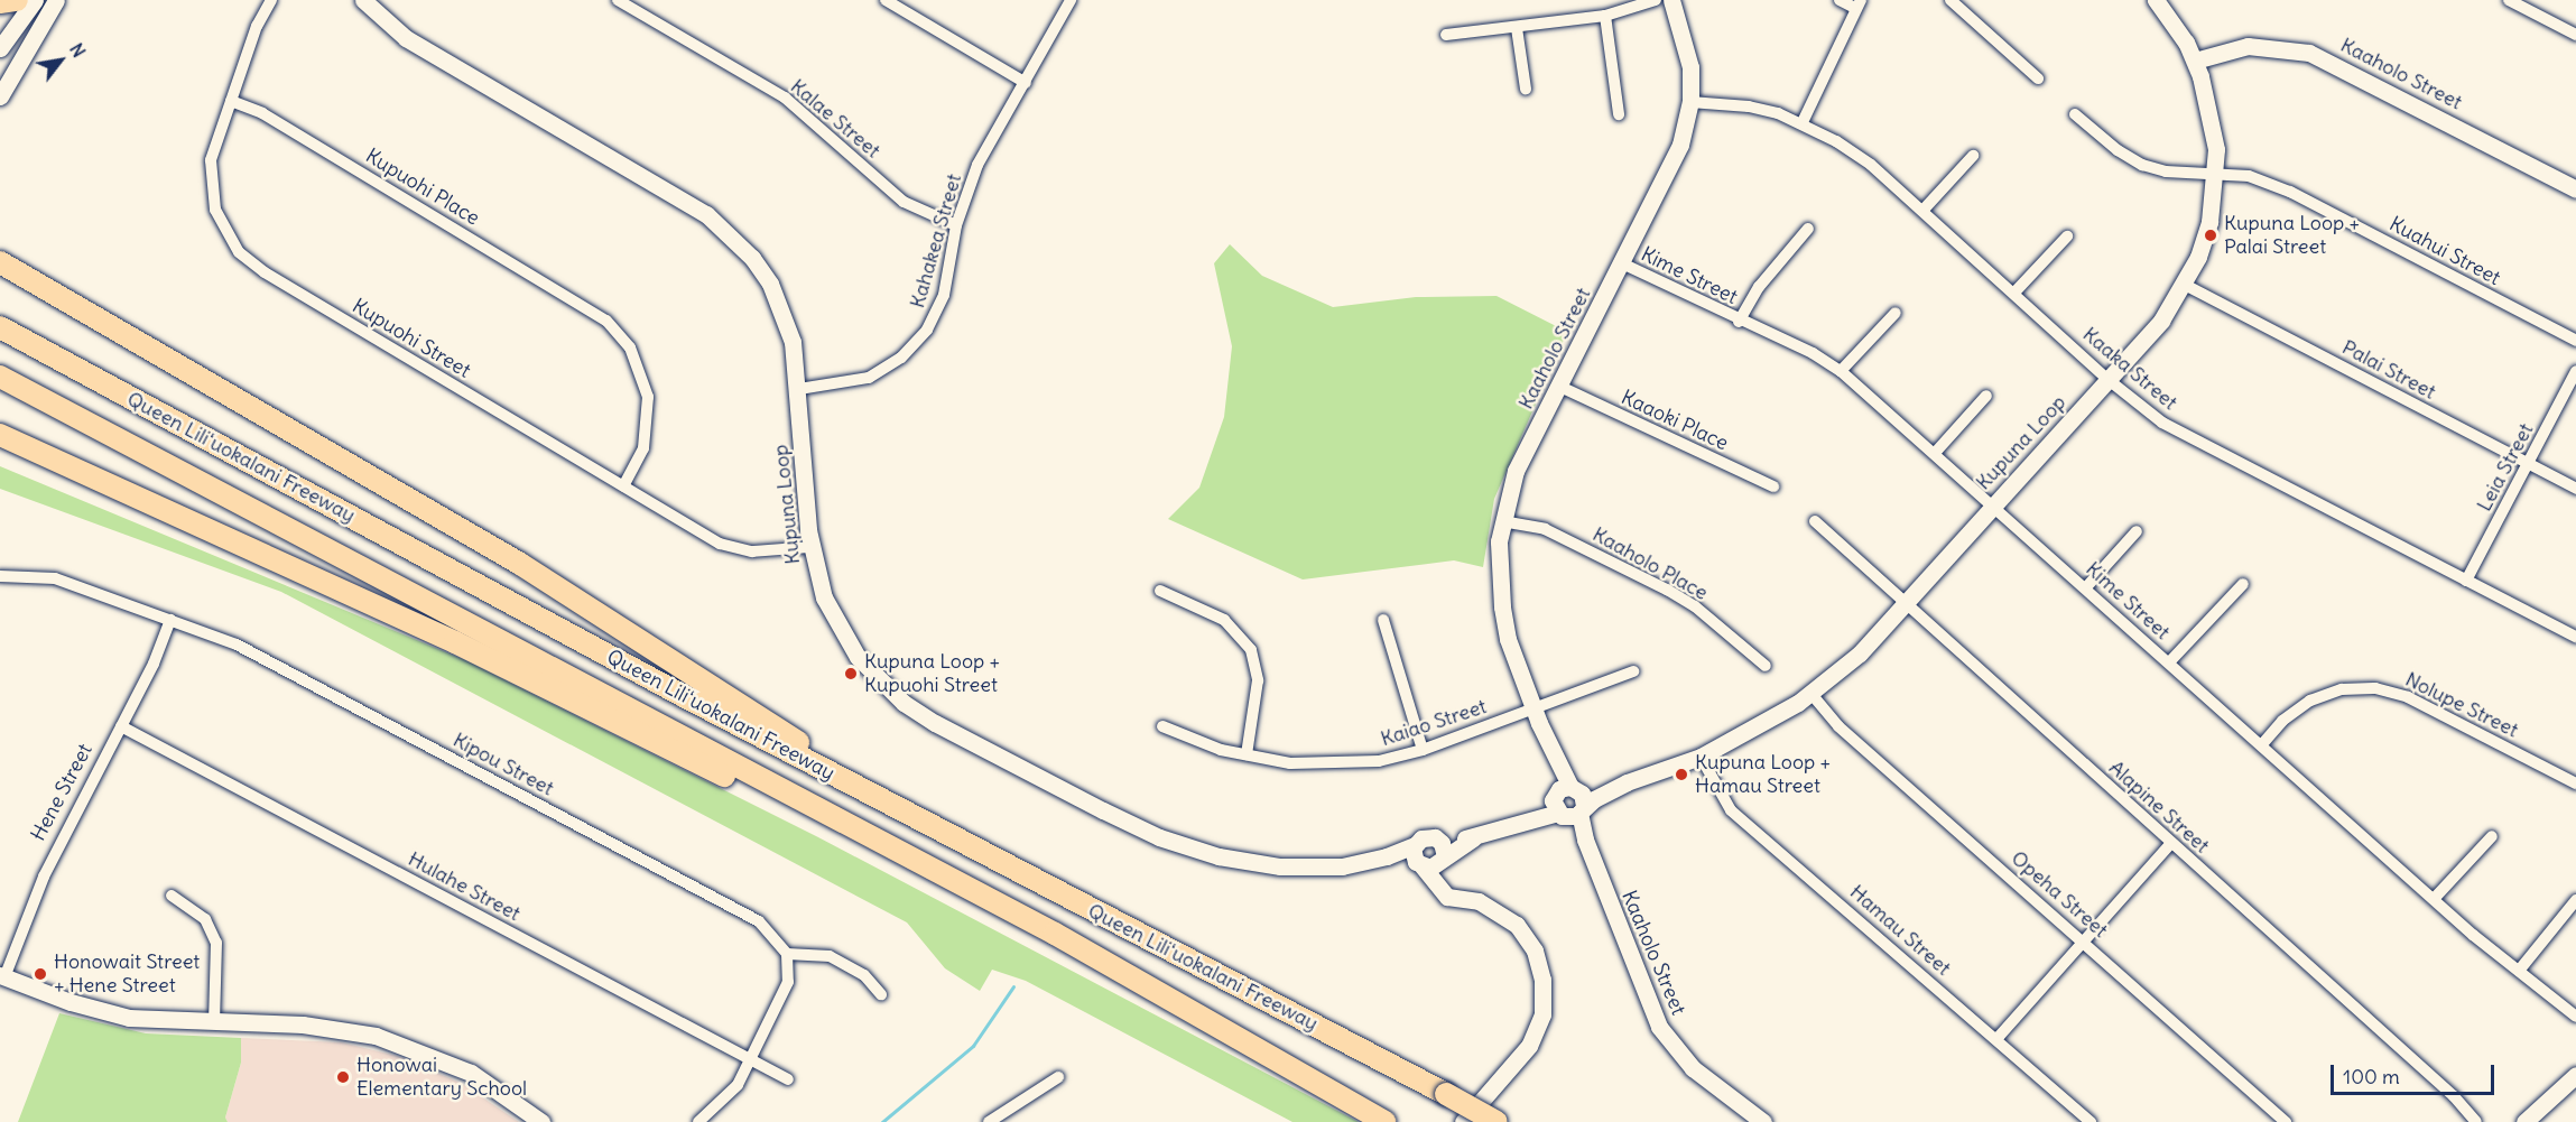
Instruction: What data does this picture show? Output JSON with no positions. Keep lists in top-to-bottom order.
{
  "streets": {
    "highway": ["Queen Liliʻuokalani Freeway"],
    "street": [
      "Kaaholo Street",
      "Kalae Street",
      "Kupuohi Place",
      "Kahakea Street",
      "Kuahui Street",
      "Kime Street",
      "Kupuohi Street",
      "Kaaka Street",
      "Palai Street",
      "Kaaoki Place",
      "Kupuna Loop",
      "Leia Street",
      "Kaaholo Place",
      "Nolupe Street",
      "Kaiao Street",
      "Kipou Street",
      "Hene Street",
      "Alapine Street",
      "Hulahe Street",
      "Opeha Street",
      "Hamau Street"
    ]
  },
  "crossings": [
    ["Kaaholo Street", "Kime Street"],
    ["Kaaholo Street", "Kaaka Street"],
    ["Kaaholo Street", "Kaaoki Place"],
    ["Kaaholo Street", "Kupuna Loop"],
    ["Kaaholo Street", "Kaaholo Place"],
    ["Kaaholo Street", "Kaiao Street"],
    ["Kalae Street", "Kahakea Street"],
    ["Kupuohi Place", "Kupuohi Street"],
    ["Kahakea Street", "Kupuna Loop"],
    ["Kuahui Street", "Kupuna Loop"],
    ["Kime Street", "Kupuna Loop"],
    ["Kime Street", "Nolupe Street"],
    ["Kupuohi Street", "Kupuna Loop"],
    ["Kaaka Street", "Kupuna Loop"],
    ["Kaaka Street", "Leia Street"],
    ["Palai Street", "Kupuna Loop"],
    ["Palai Street", "Leia Street"],
    ["Kupuna Loop", "Alapine Street"],
    ["Kupuna Loop", "Opeha Street"],
    ["Kupuna Loop", "Hamau Street"],
    ["Kipou Street", "Hene Street"],
    ["Hene Street", "Hulahe Street"]
  ],
  "places": [
    "Kupuna Loop + Palai Street",
    "Kupuna Loop + Kupuohi Street",
    "Kupuna Loop + Hamau Street",
    "Honowait Street + Hene Street",
    "Honowai Elementary School"
  ],
  "scale_bar": "100 m",
  "north": "top right"
}
